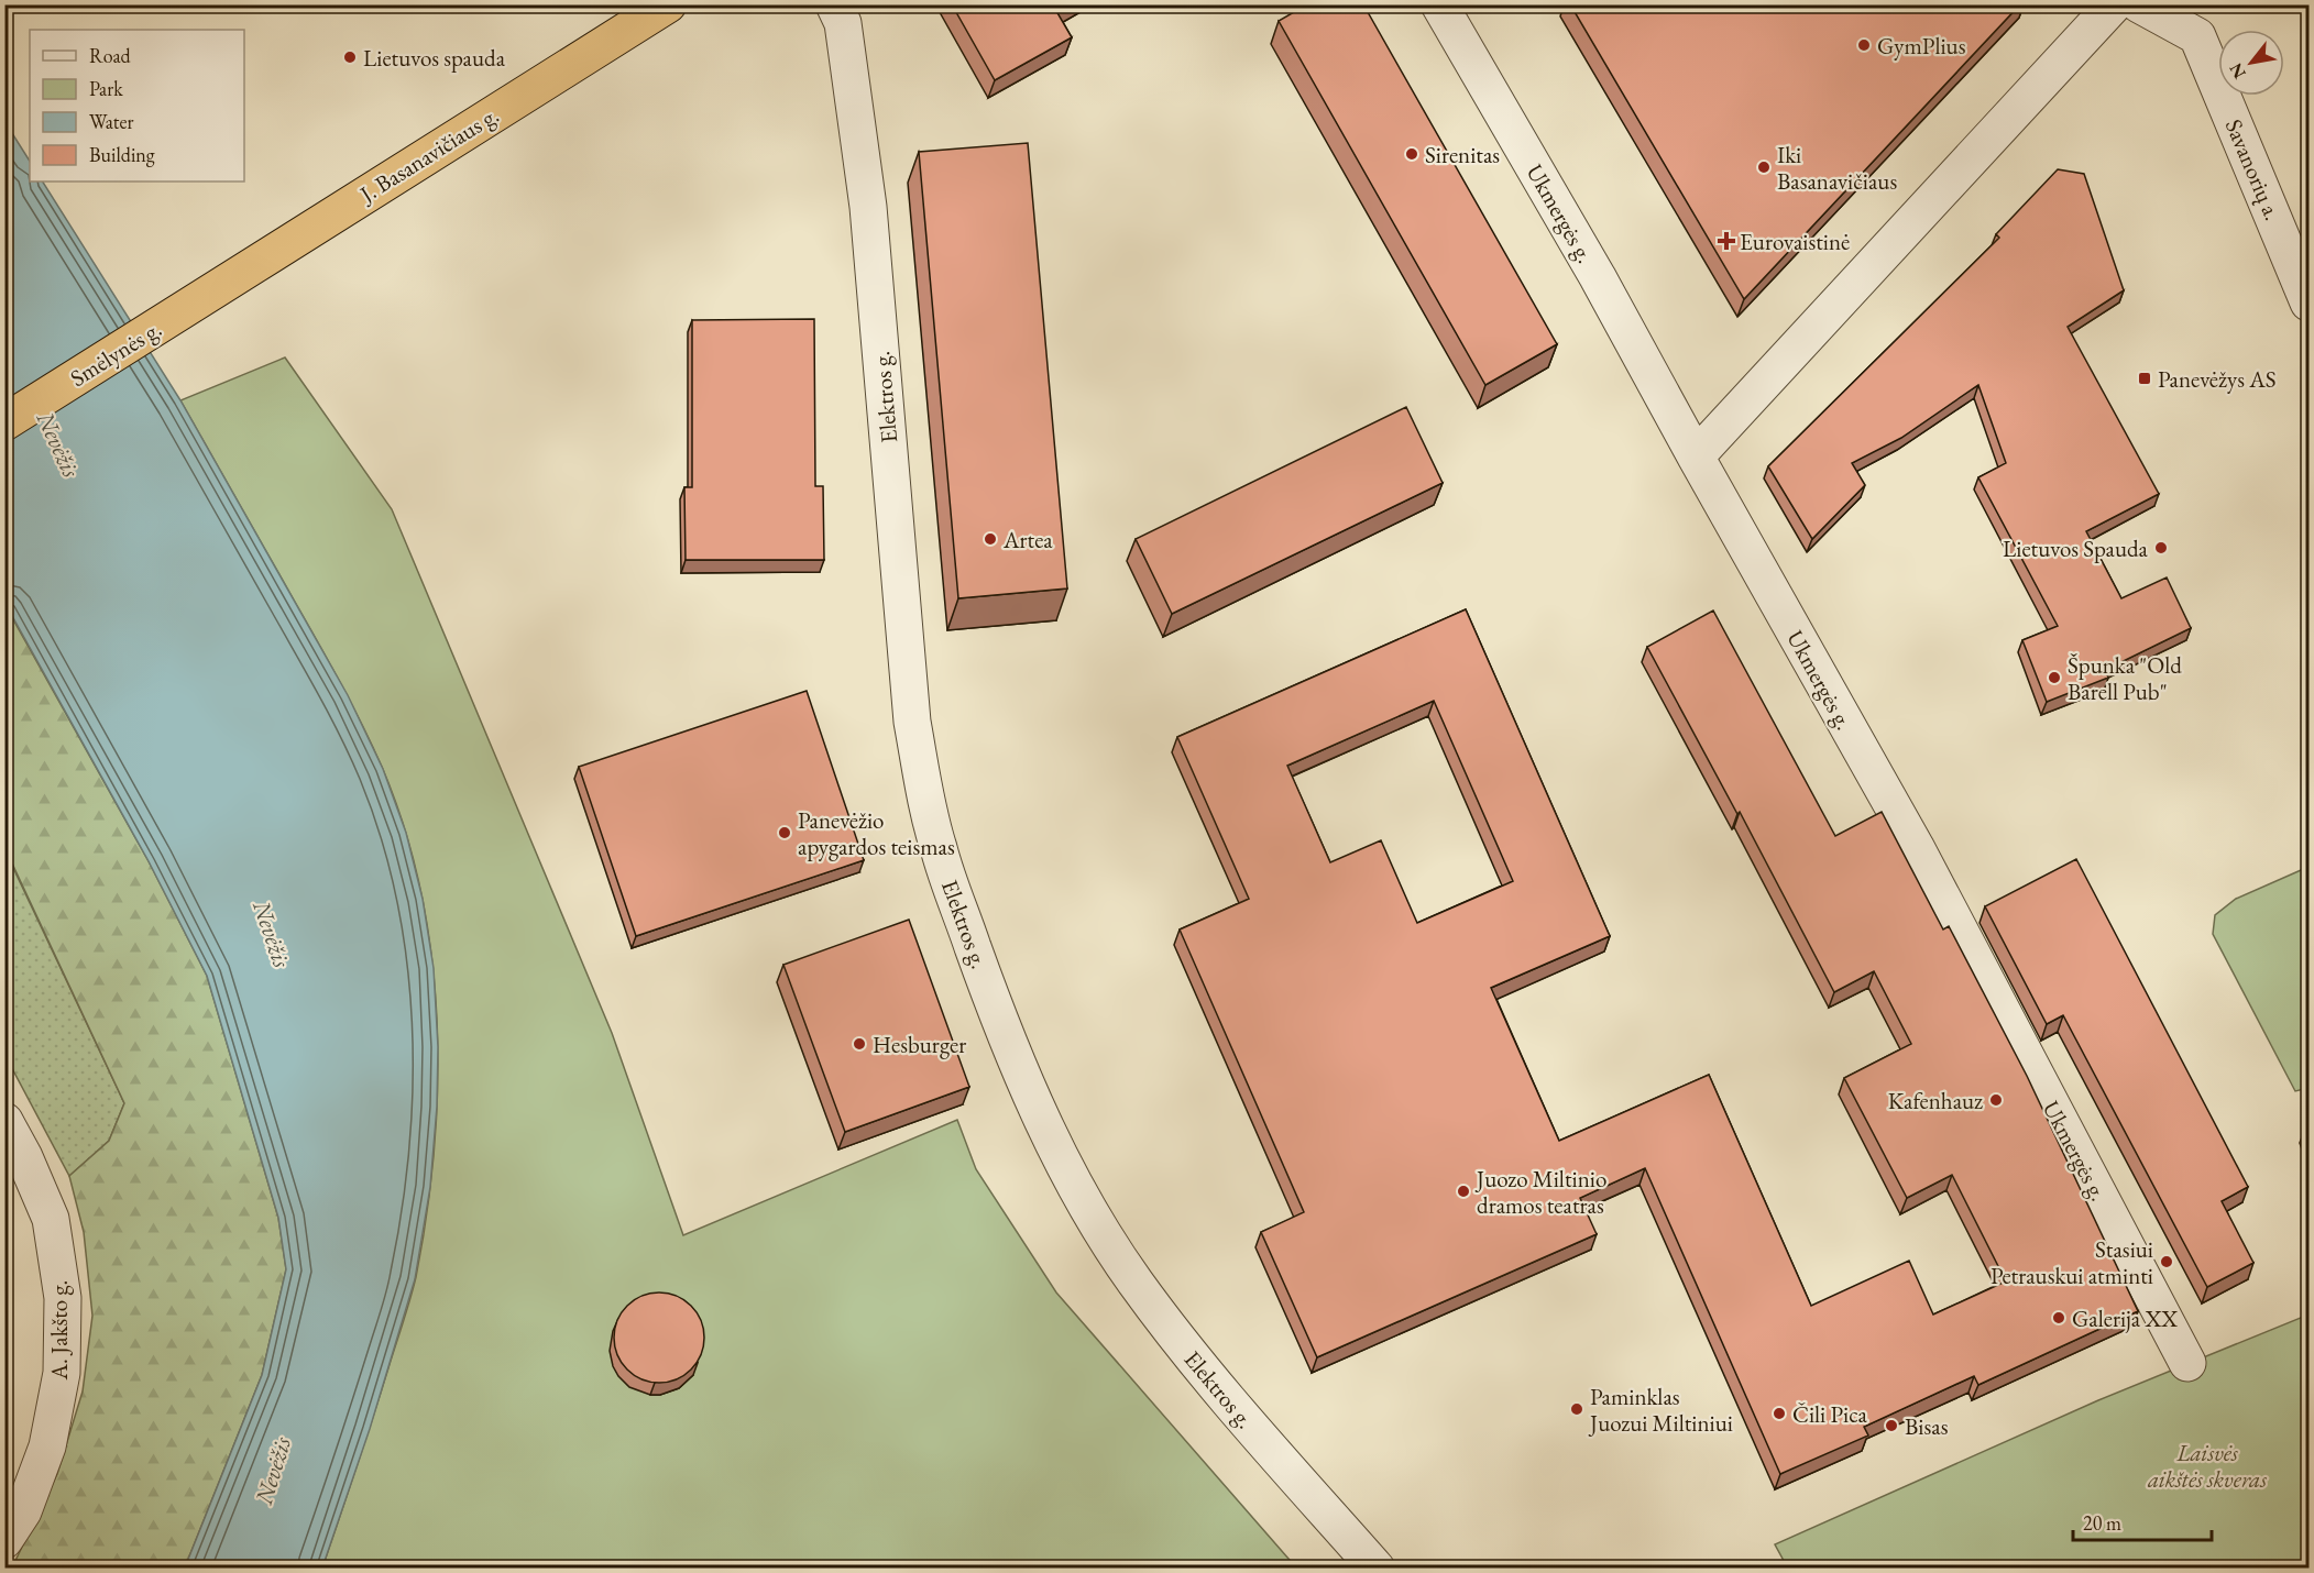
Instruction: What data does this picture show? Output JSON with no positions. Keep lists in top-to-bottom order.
{
  "streets": {
    "highway": ["J. Basanavičiaus g.", "Smėlynės g."],
    "street": [
      "Savanorių a.",
      "Ukmergės g.",
      "Elektros g.",
      "A. Jakšto g."
    ]
  },
  "crossings": [
    ["J. Basanavičiaus g.", "Smėlynės g."]
  ],
  "water": ["Nevėžis"],
  "parks": ["Laisvės aikštės skveras"],
  "places": {
    "other": [
      "GymPlius",
      "Lietuvos spauda",
      "Sirenitas",
      "Iki Basanavičiaus",
      "Artea",
      "Lietuvos Spauda",
      "Špunka \"Old Barell Pub\"",
      "Panevėžio apygardos teismas",
      "Hesburger",
      "Kafenhauz",
      "Juozo Miltinio dramos teatras",
      "Stasiui Petrauskui atminti",
      "Galerija XX",
      "Paminklas Juozui Miltiniui",
      "Čili Pica",
      "Bisas"
    ],
    "health": ["Eurovaistinė"],
    "transit": ["Panevėžys AS"]
  },
  "legend": [
    "Road",
    "Park",
    "Water",
    "Building"
  ],
  "scale_bar": "20 m",
  "north": "bottom left"
}
